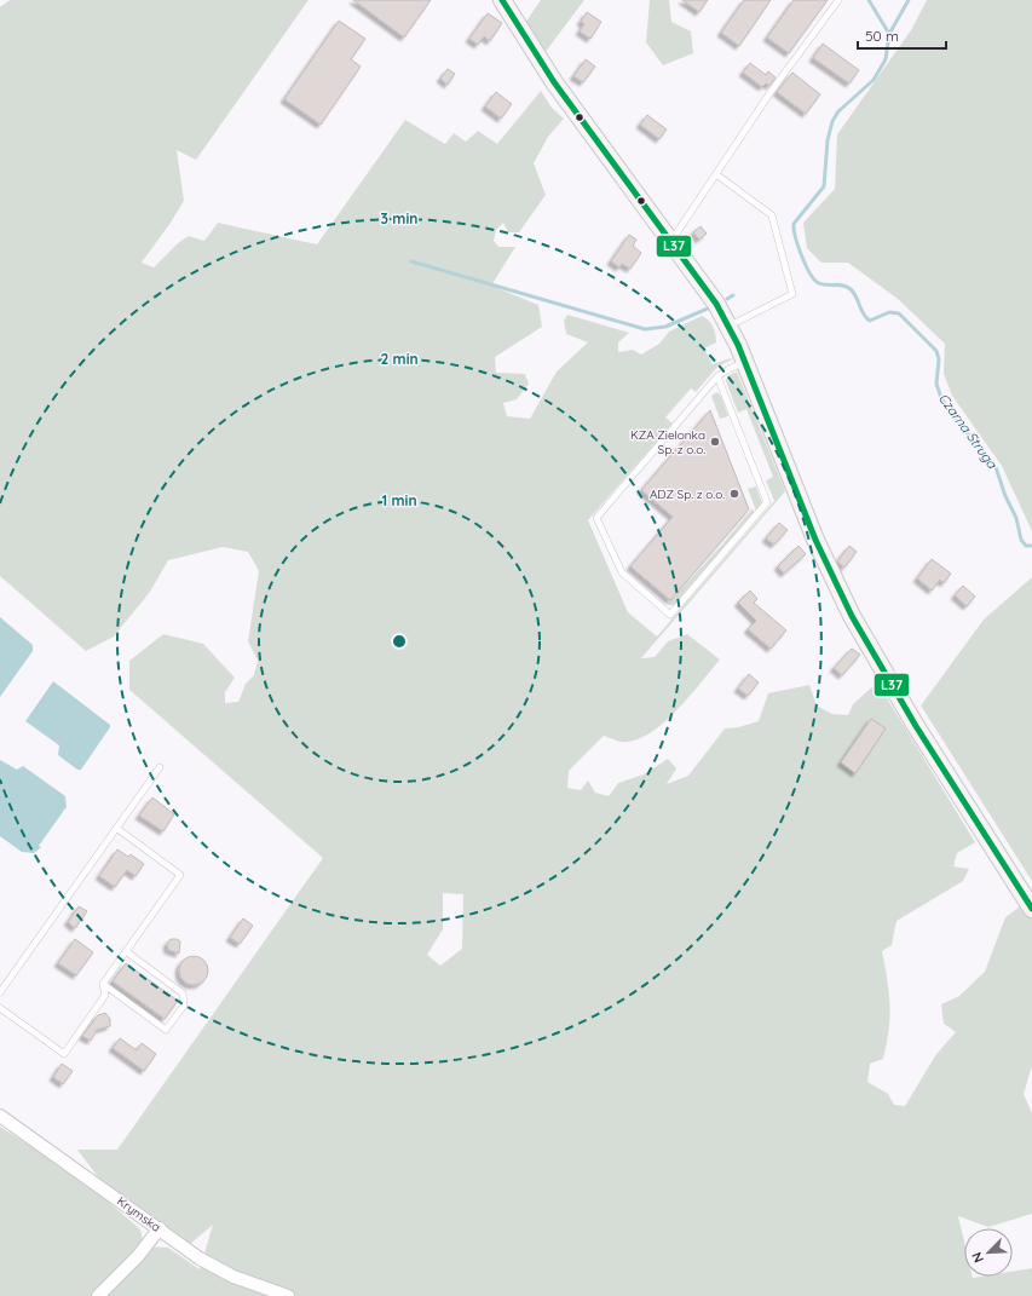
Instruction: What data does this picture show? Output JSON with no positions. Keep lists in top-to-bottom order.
{
  "streets": {
    "street": ["Krymska"]
  },
  "water": ["Czarna Struga"],
  "places": ["KZA Zielonka Sp. z o.o.", "ADZ Sp. z o.o."],
  "lines": ["transit line L37"],
  "scale_bar": "50 m",
  "north": "bottom left",
  "rings": ["3 min", "2 min", "1 min"]
}
